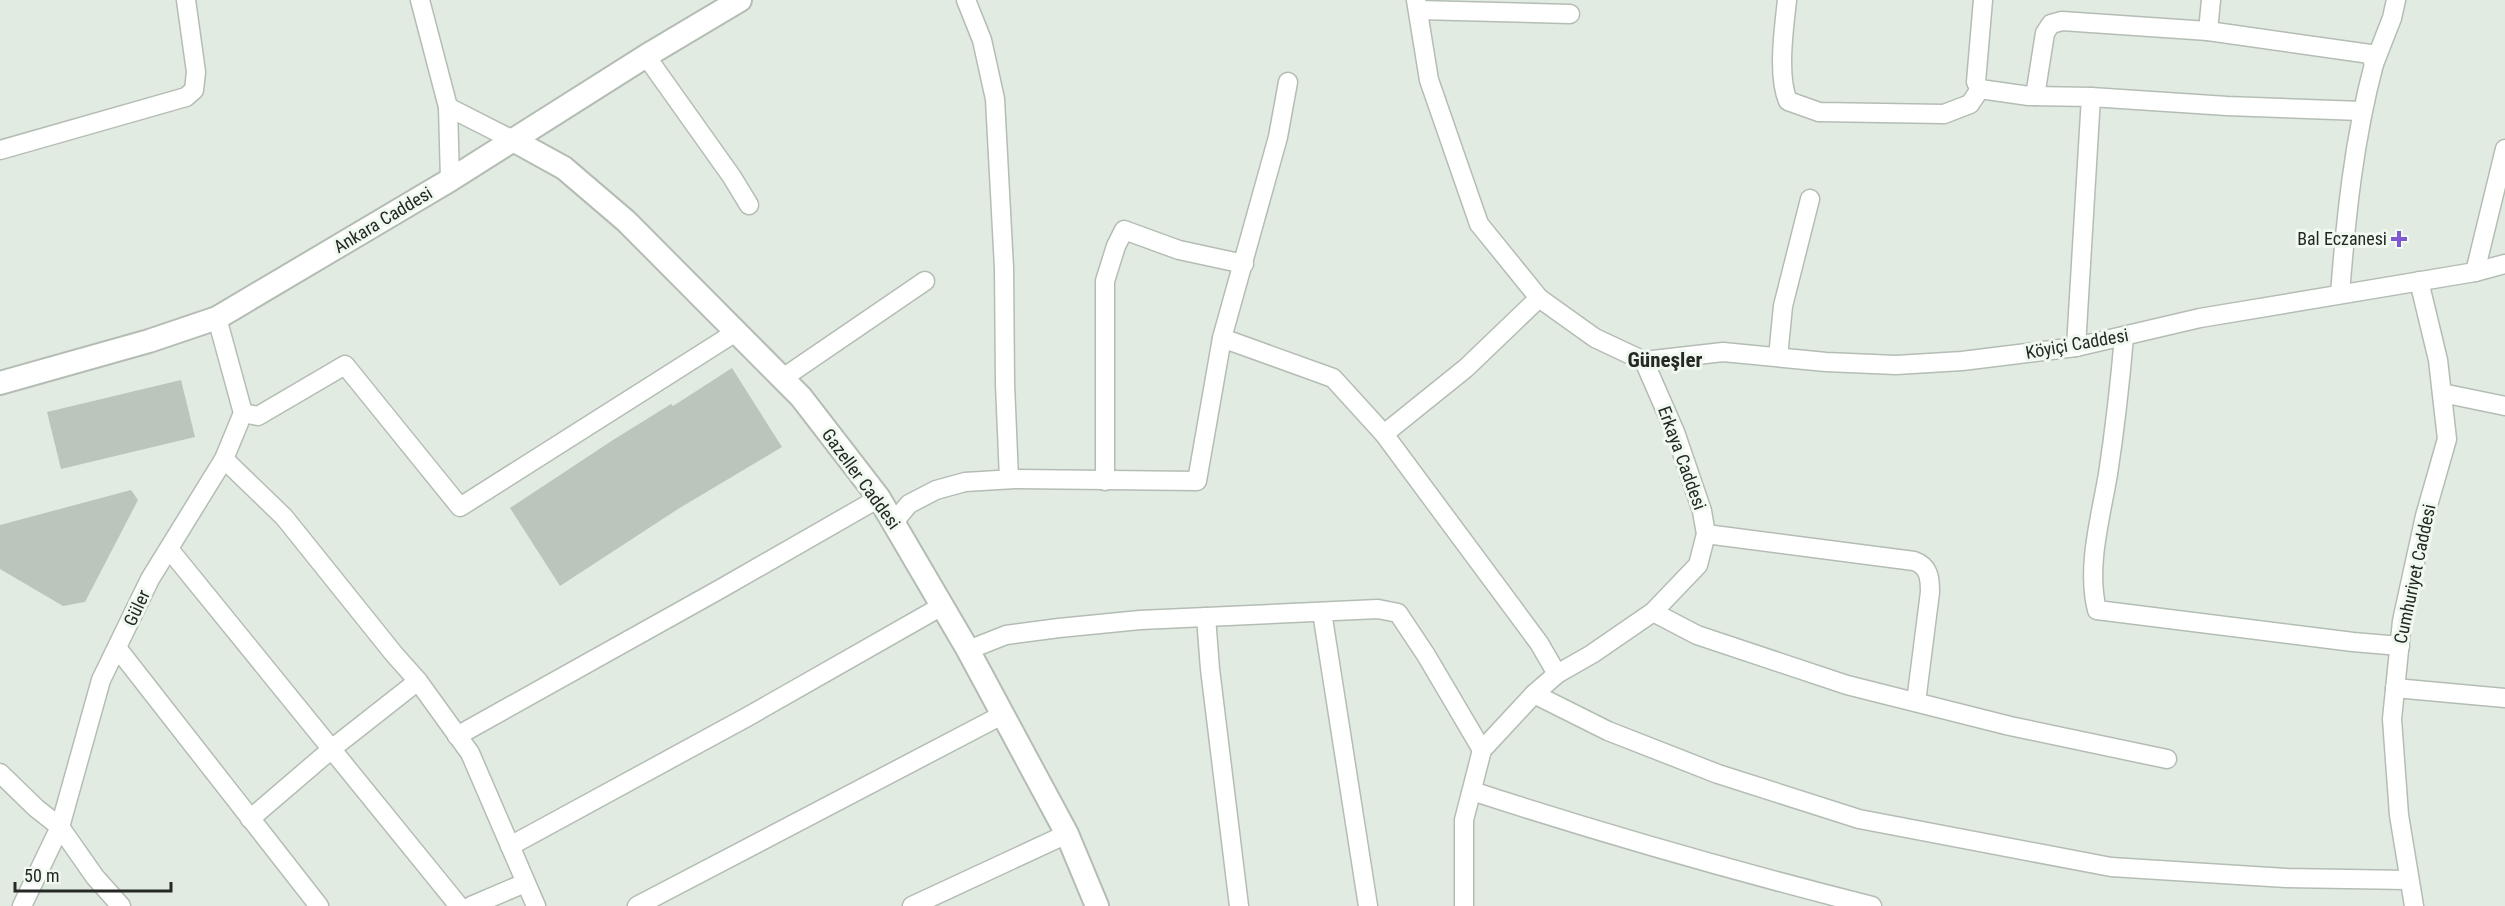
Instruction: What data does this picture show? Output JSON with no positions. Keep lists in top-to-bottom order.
{
  "streets": {
    "street": [
      "Ankara Caddesi",
      "Köyiçi Caddesi",
      "Erkaya Caddesi",
      "Gazeller Caddesi",
      "Cumhuriyet Caddesi",
      "Güler"
    ]
  },
  "crossings": [
    ["Ankara Caddesi", "Gazeller Caddesi"],
    ["Köyiçi Caddesi", "Erkaya Caddesi"],
    ["Köyiçi Caddesi", "Cumhuriyet Caddesi"]
  ],
  "districts": ["Güneşler"],
  "places": {
    "health": ["Bal Eczanesi"]
  },
  "scale_bar": "50 m"
}
